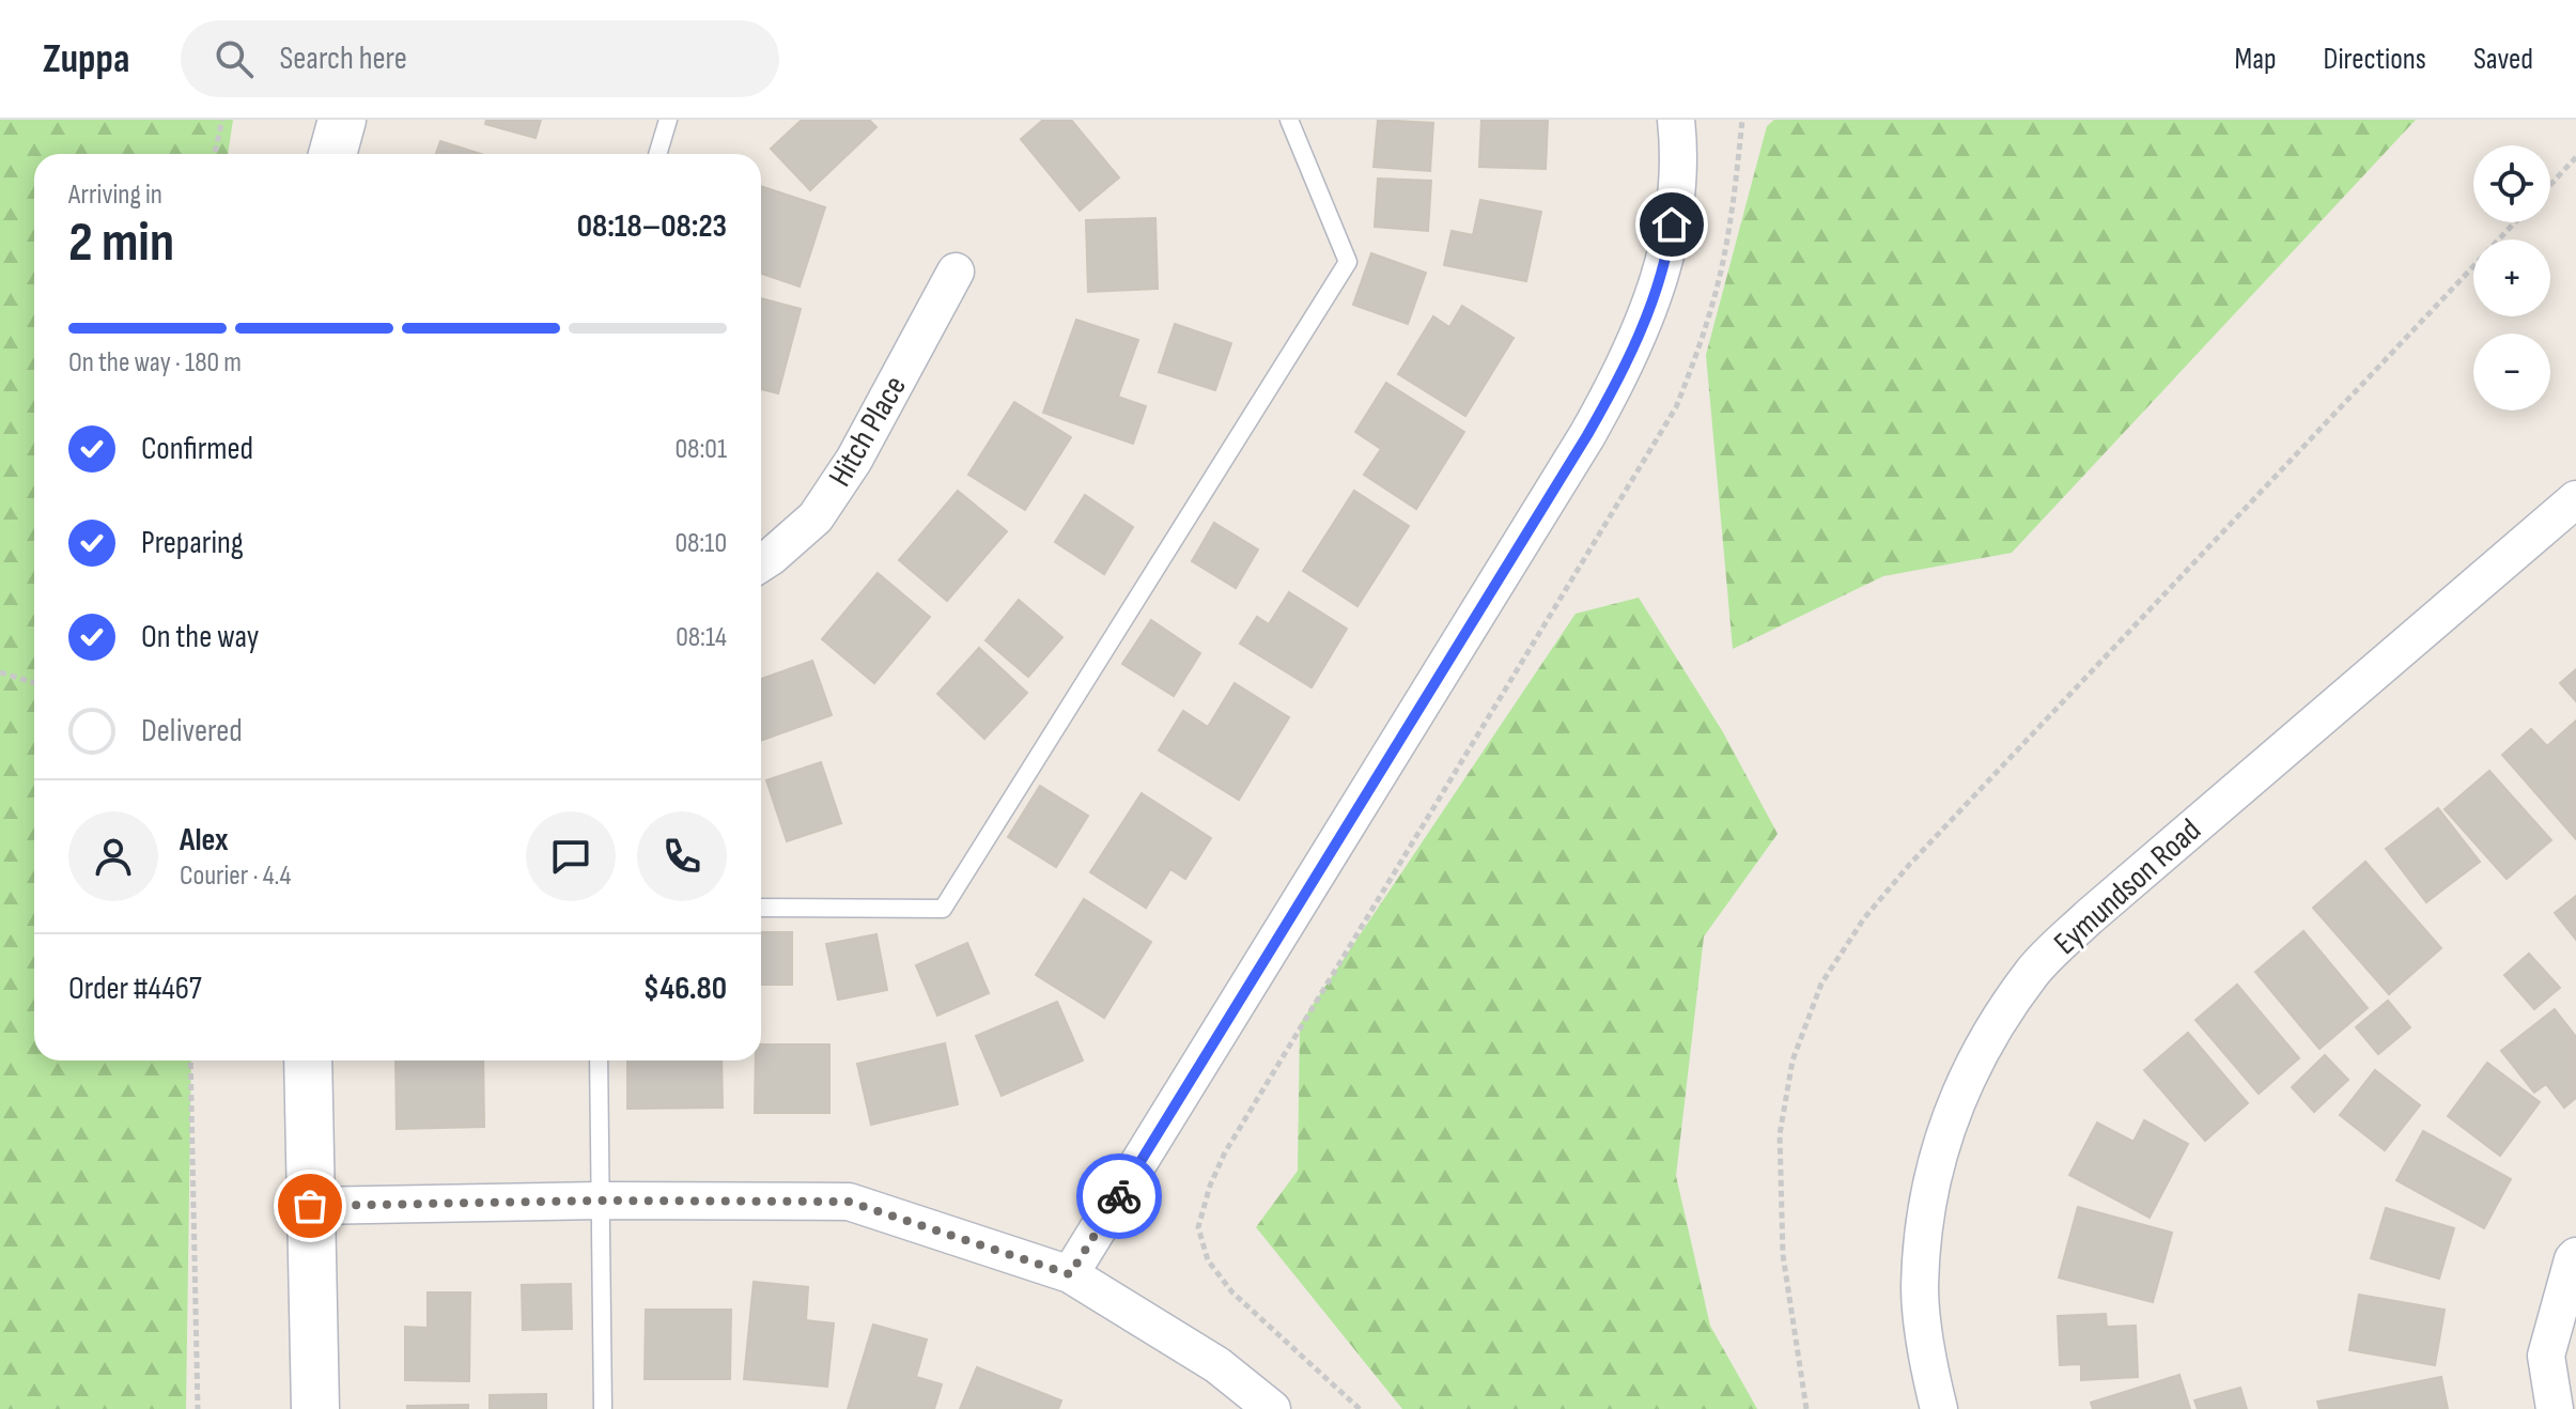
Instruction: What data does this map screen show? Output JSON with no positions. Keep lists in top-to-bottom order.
{
  "streets": {
    "street": ["Hitch Place", "Eymundson Road"]
  },
  "page": {
    "header": "Zuppa",
    "search": "Search here",
    "nav": ["Map", "Directions", "Saved"],
    "map_buttons": ["+", "−"],
    "heading": ["2 min", "Arriving in", "08:18–08:23"],
    "panel": [
      "Alex",
      "Courier · 4.4",
      "Order #4467",
      "$46.80"
    ],
    "bar": "On the way · 180 m",
    "list": [
      ["Confirmed", "08:01"],
      ["Preparing", "08:10"],
      ["On the way", "08:14"],
      "Delivered"
    ]
  }
}
